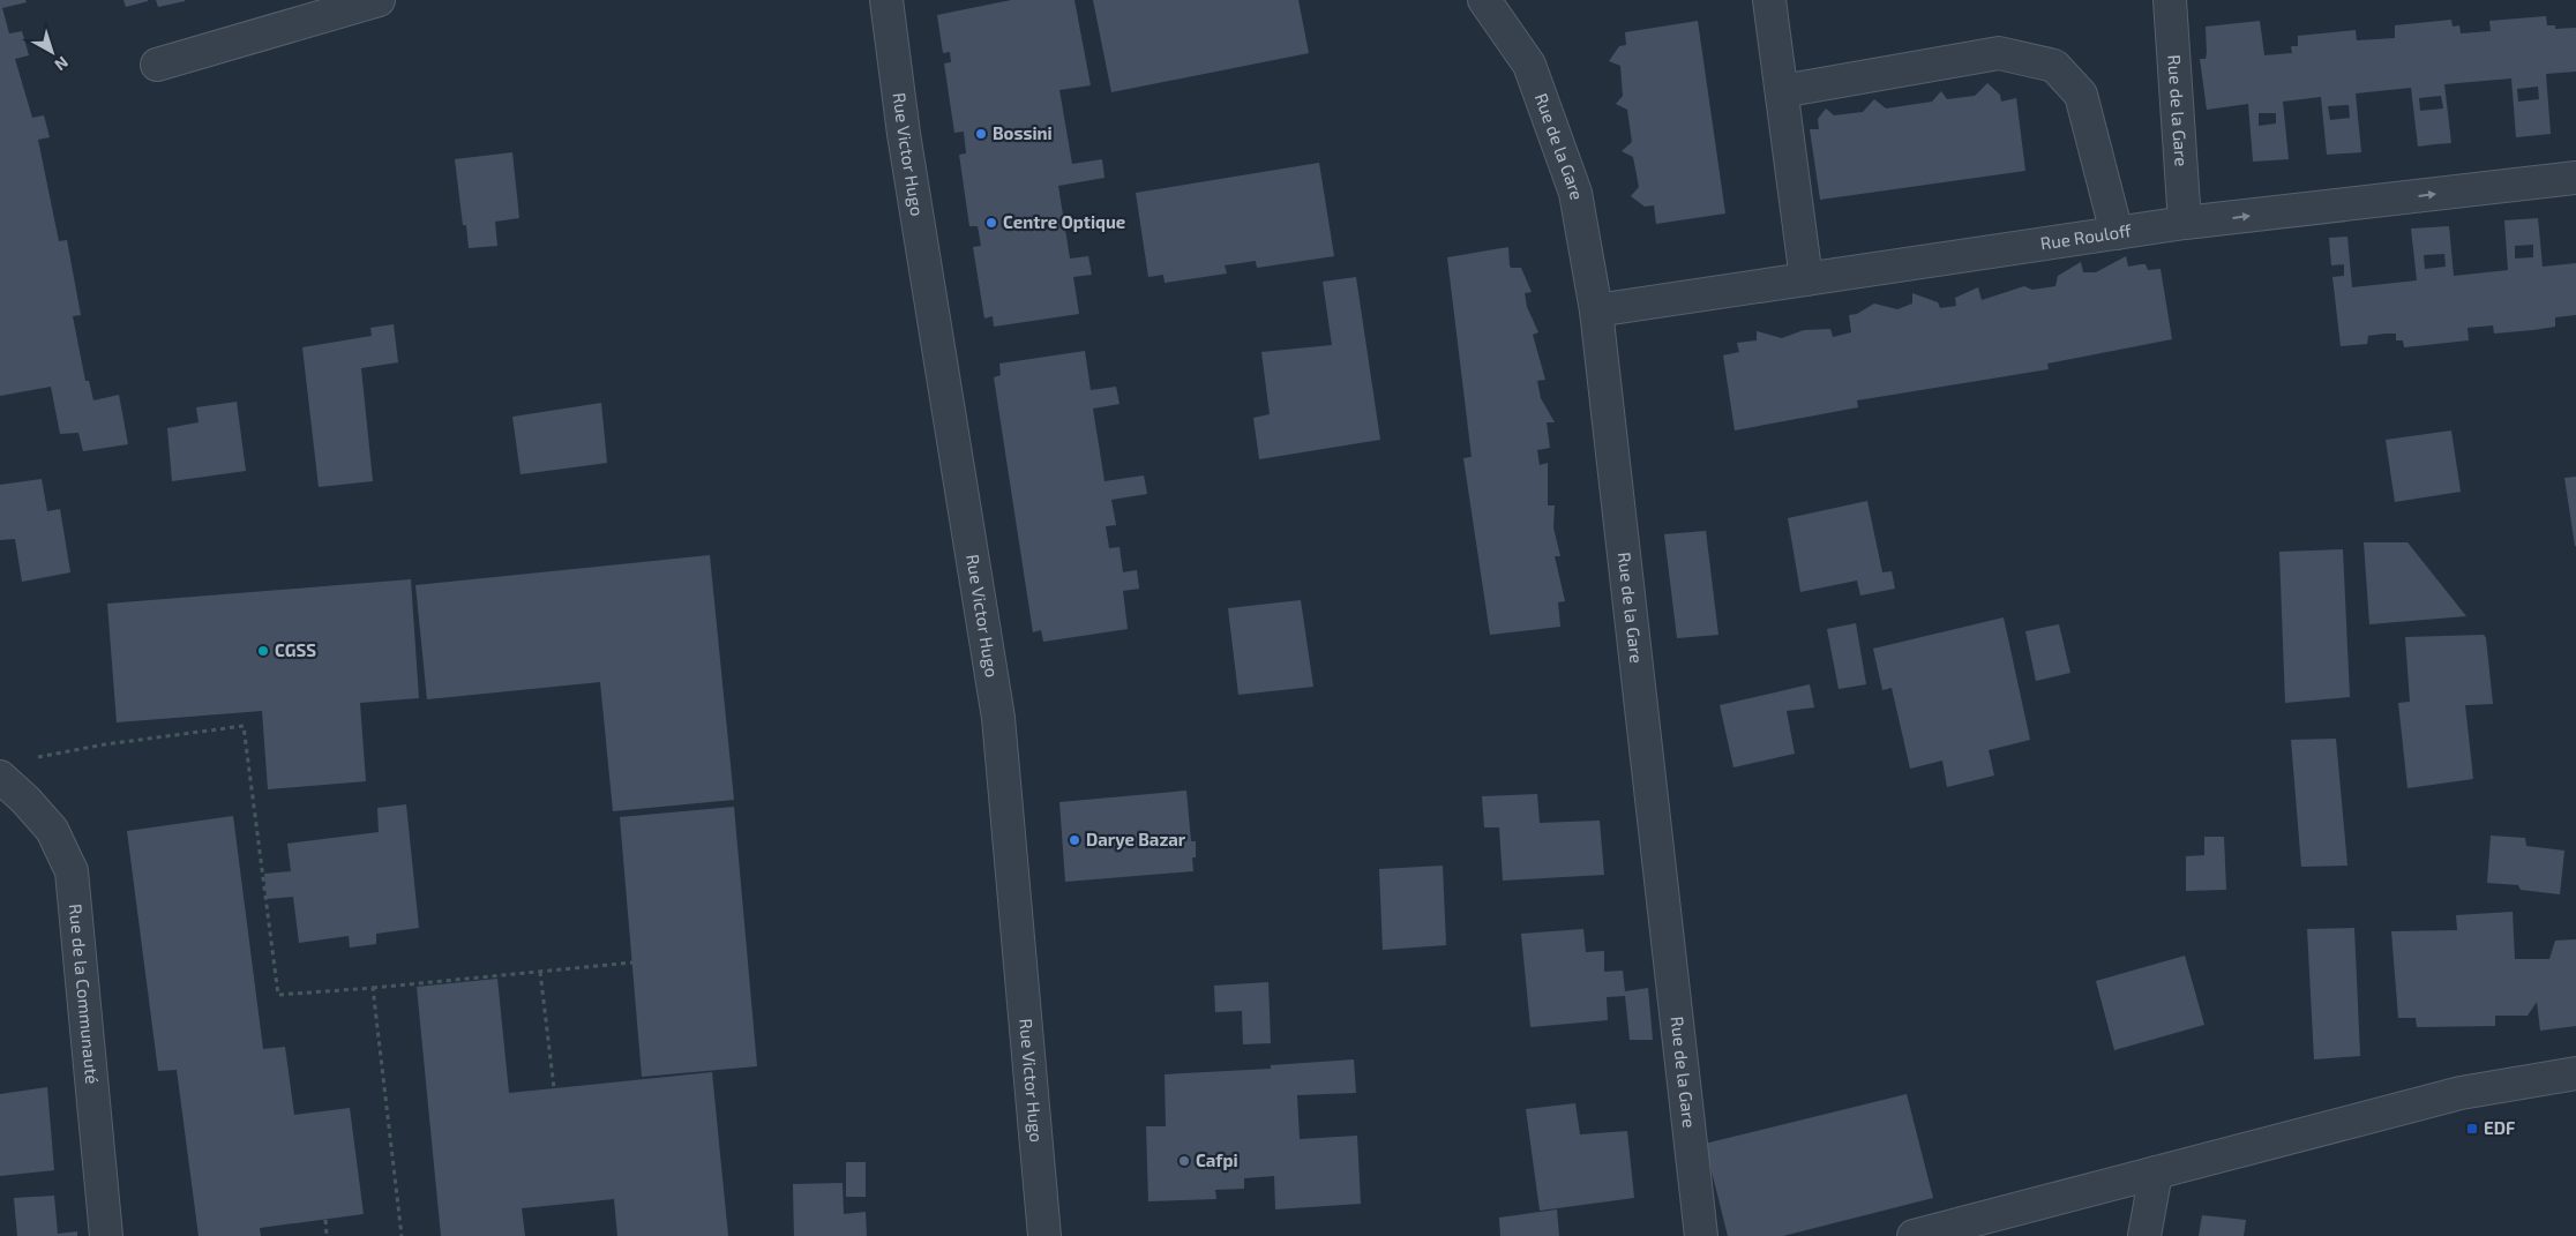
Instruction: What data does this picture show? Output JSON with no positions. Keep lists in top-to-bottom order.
{
  "streets": {
    "street": [
      "Rue de la Gare",
      "Rue Victor Hugo",
      "Rue Rouloff",
      "Rue de la Communauté"
    ]
  },
  "crossings": [
    ["Rue de la Gare", "Rue Rouloff"]
  ],
  "one_way": ["Rue Rouloff"],
  "places": {
    "other": [
      "Bossini",
      "Centre Optique",
      "CGSS",
      "Darye Bazar",
      "Cafpi"
    ],
    "transit": ["EDF"]
  },
  "north": "bottom right"
}
